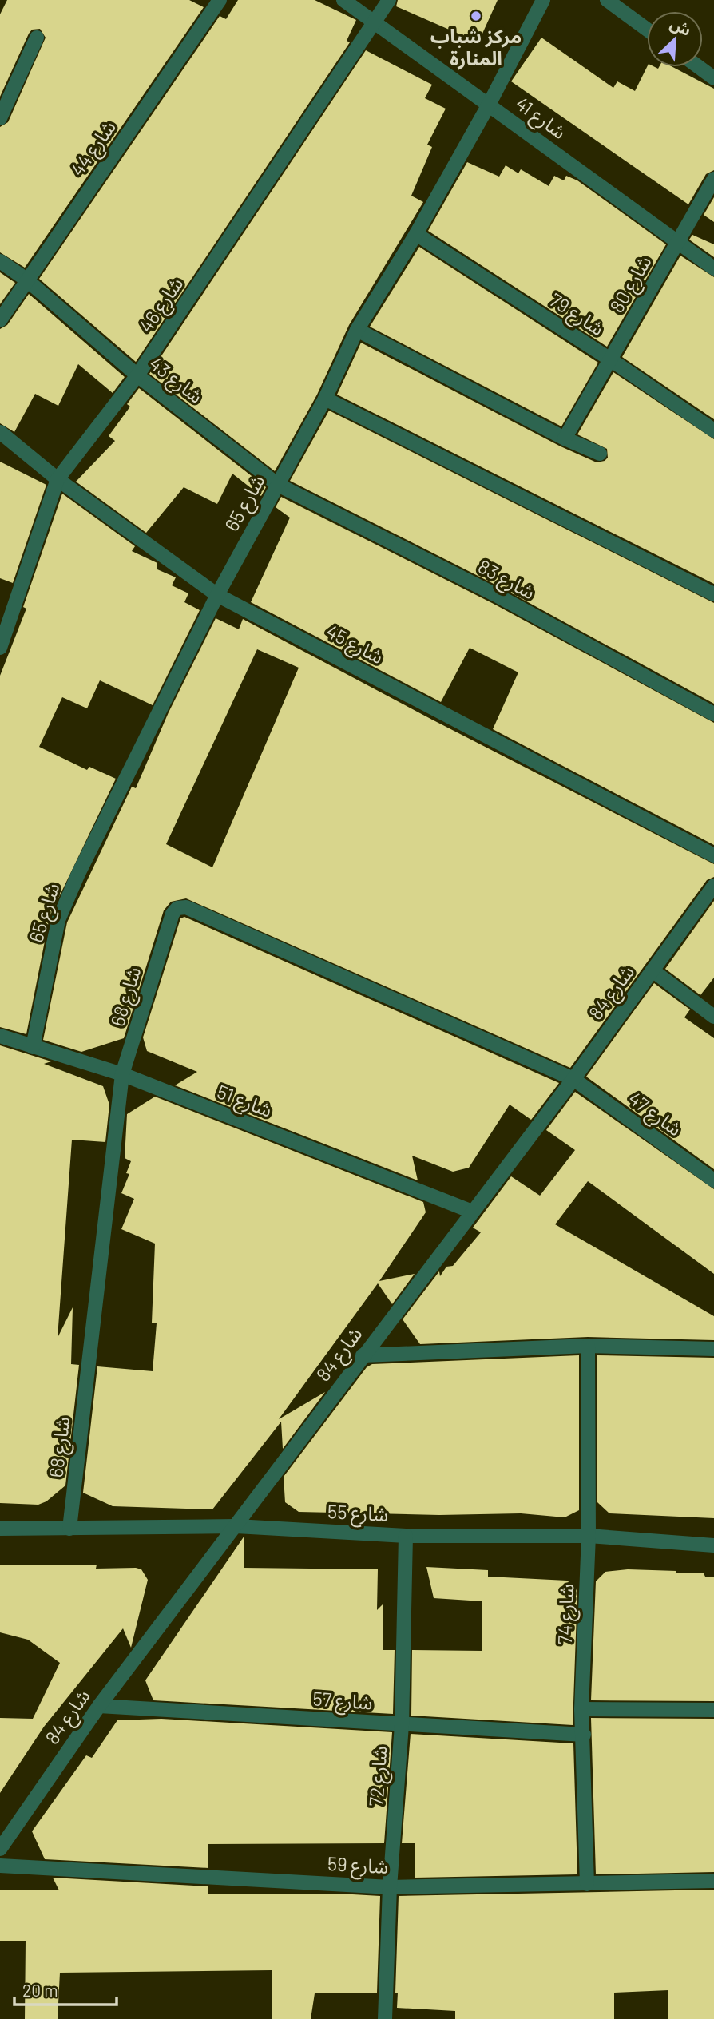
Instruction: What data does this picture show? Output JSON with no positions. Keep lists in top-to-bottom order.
{
  "streets": {
    "street": [
      "شارع 41",
      "شارع 44",
      "شارع 80",
      "شارع 46",
      "شارع 79",
      "شارع 43",
      "شارع 65",
      "شارع 83",
      "شارع 45",
      "شارع 84",
      "شارع 68",
      "شارع 51",
      "شارع 47",
      "شارع 55",
      "شارع 74",
      "شارع 57",
      "شارع 72",
      "شارع 59"
    ]
  },
  "crossings": [
    ["شارع 41", "شارع 80"],
    ["شارع 41", "شارع 46"],
    ["شارع 41", "شارع 65"],
    ["شارع 44", "شارع 43"],
    ["شارع 80", "شارع 79"],
    ["شارع 46", "شارع 43"],
    ["شارع 46", "شارع 45"],
    ["شارع 79", "شارع 65"],
    ["شارع 43", "شارع 65"],
    ["شارع 43", "شارع 83"],
    ["شارع 65", "شارع 83"],
    ["شارع 65", "شارع 45"],
    ["شارع 65", "شارع 51"],
    ["شارع 84", "شارع 68"],
    ["شارع 84", "شارع 51"],
    ["شارع 84", "شارع 47"],
    ["شارع 84", "شارع 55"],
    ["شارع 84", "شارع 57"],
    ["شارع 68", "شارع 51"],
    ["شارع 68", "شارع 47"],
    ["شارع 68", "شارع 55"],
    ["شارع 55", "شارع 74"],
    ["شارع 55", "شارع 72"],
    ["شارع 74", "شارع 57"],
    ["شارع 74", "شارع 59"],
    ["شارع 57", "شارع 72"],
    ["شارع 72", "شارع 59"]
  ],
  "places": ["مركز شباب المنارة"],
  "scale_bar": "20 m",
  "north": "top right"
}
